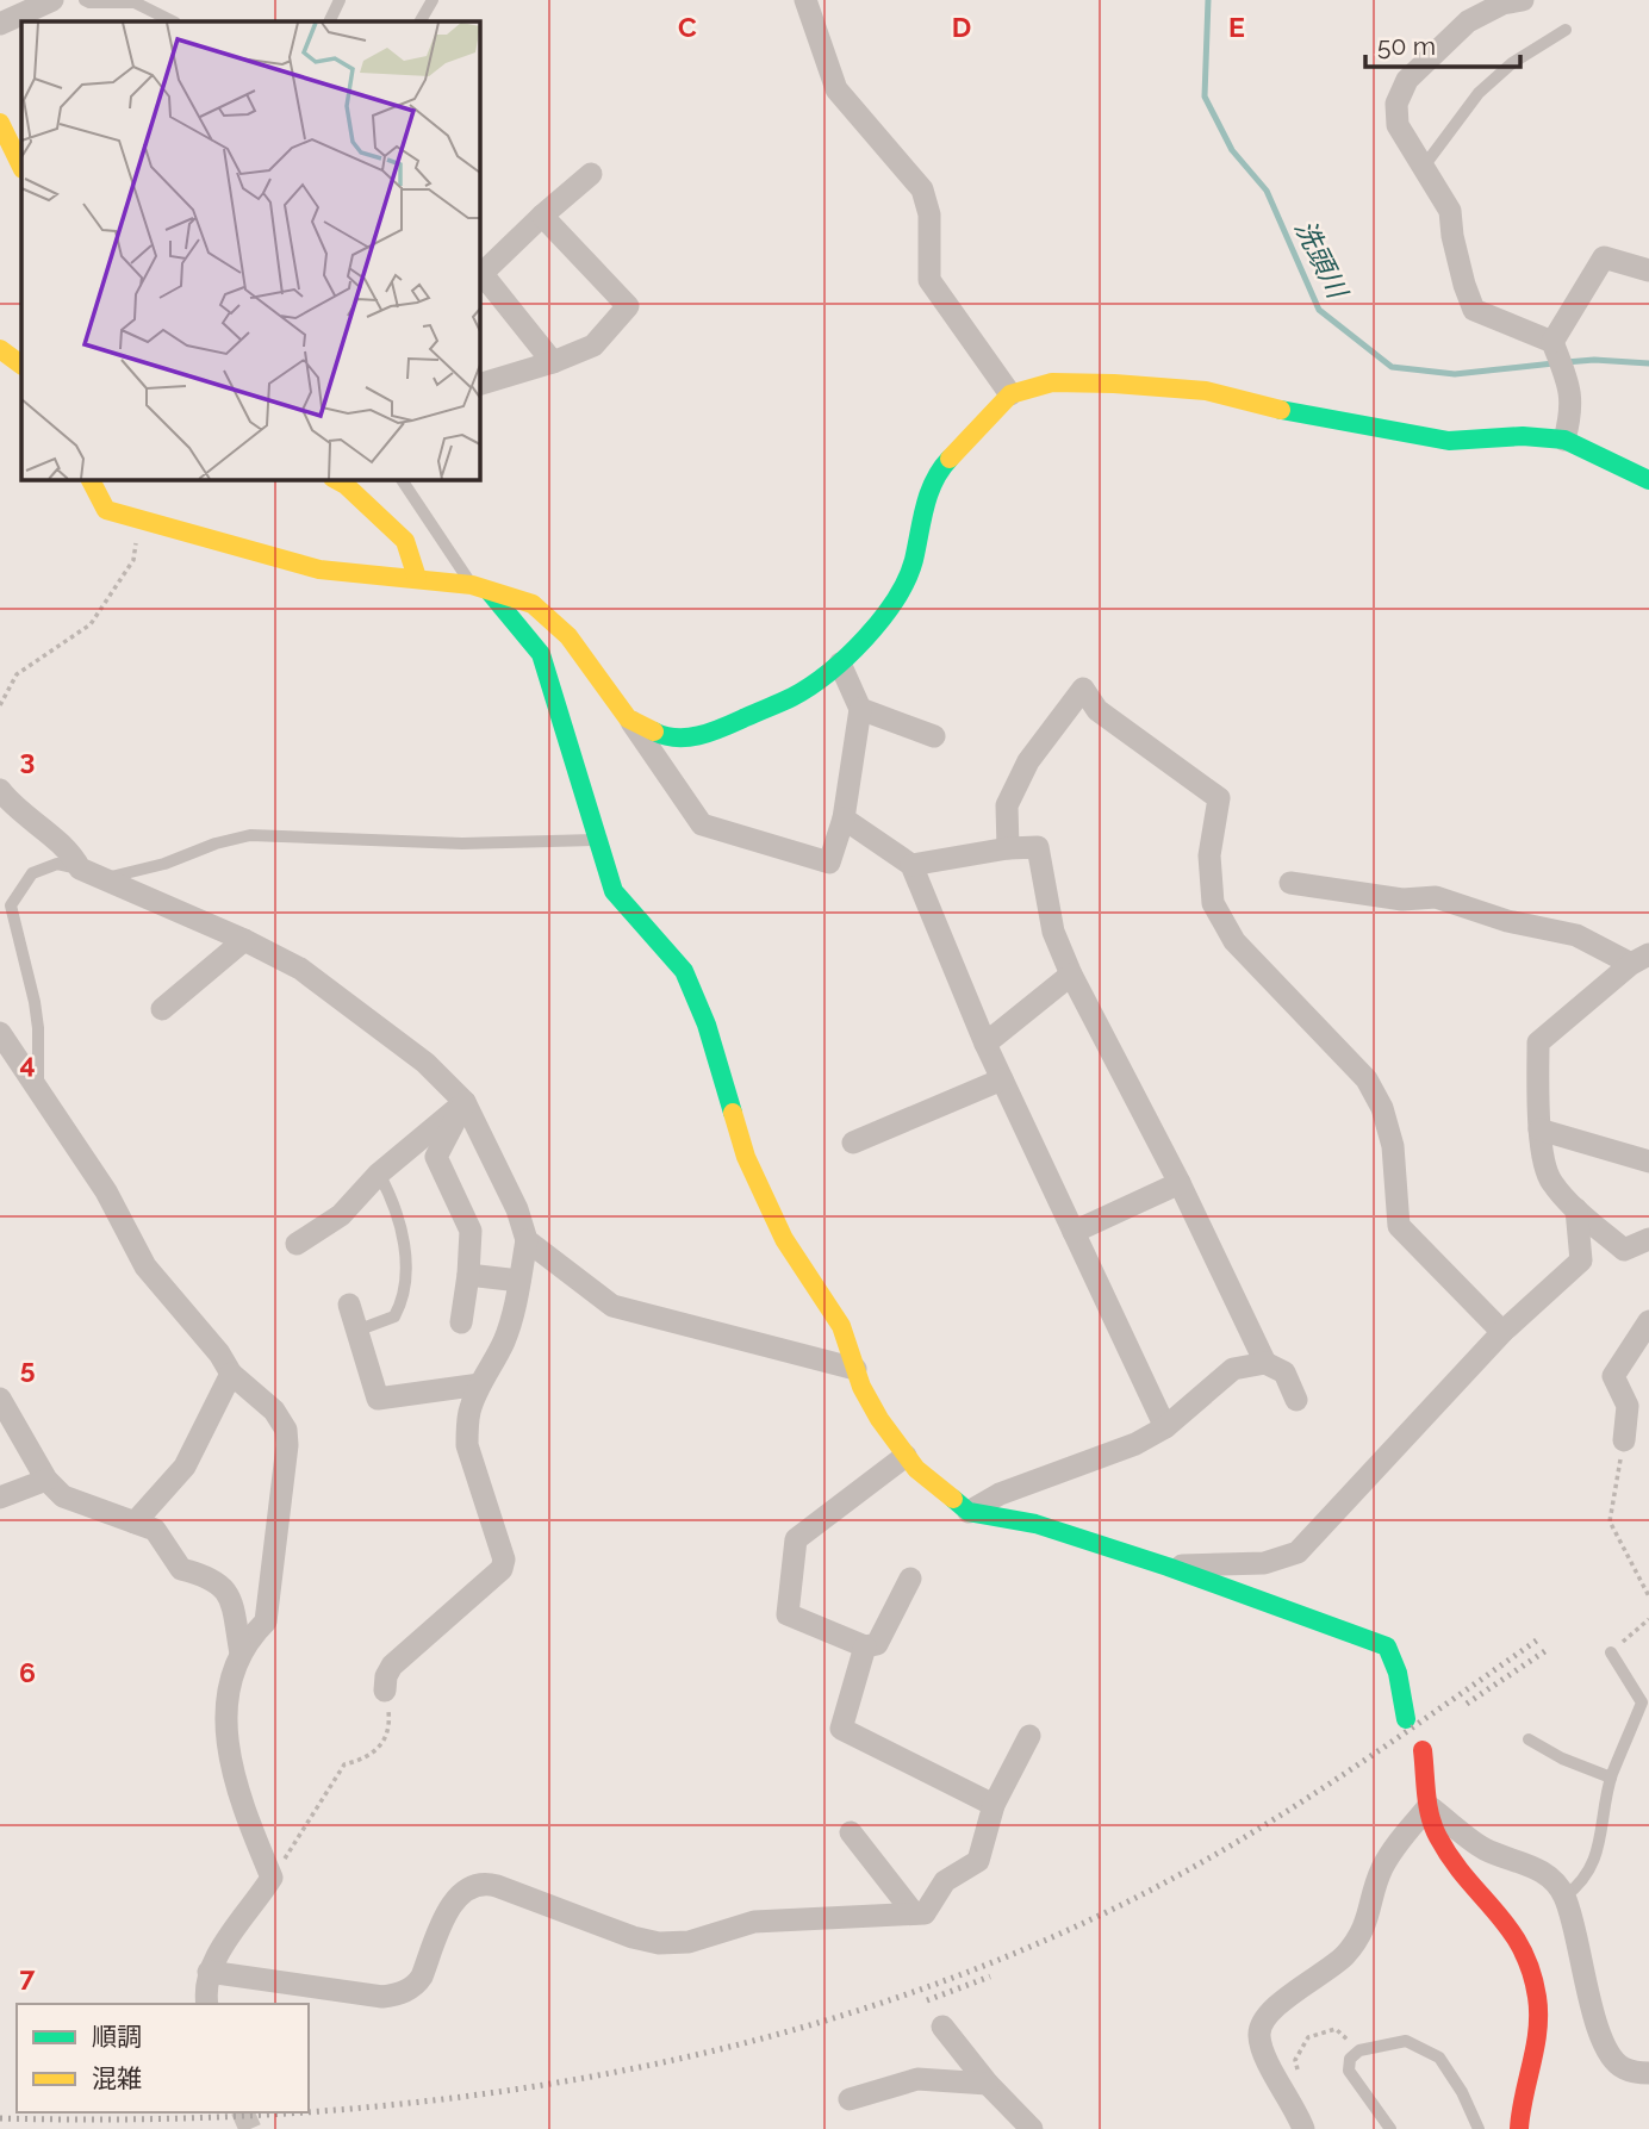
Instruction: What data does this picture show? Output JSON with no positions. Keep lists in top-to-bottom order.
{
  "water": ["洗頭川"],
  "legend": ["順調", "混雑"],
  "scale_bar": "50 m",
  "grid": {
    "columns": ["C", "D", "E"],
    "rows": [
      "3",
      "4",
      "5",
      "6",
      "7"
    ]
  }
}
